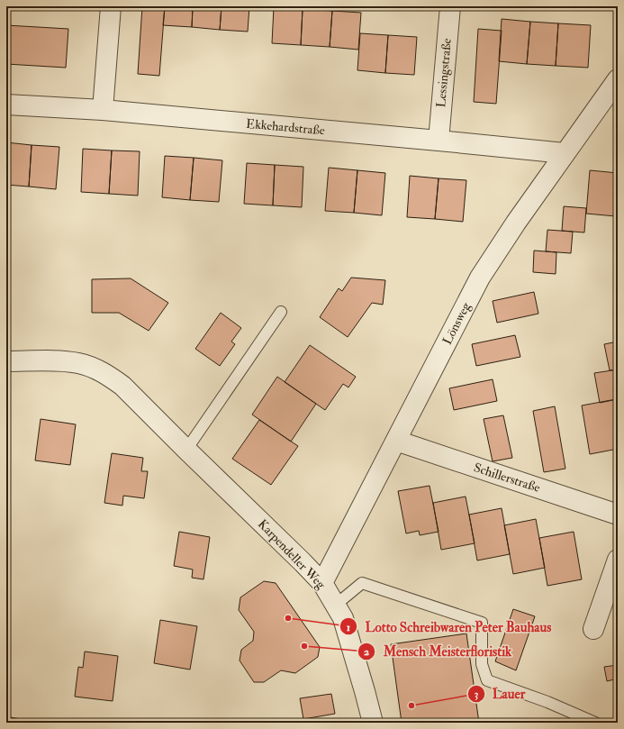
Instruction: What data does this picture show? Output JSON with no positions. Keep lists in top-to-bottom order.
{
  "streets": {
    "street": [
      "Lessingstraße",
      "Ekkehardstraße",
      "Lönsweg",
      "Schillerstraße",
      "Karpendeller Weg"
    ]
  },
  "crossings": [
    ["Lessingstraße", "Ekkehardstraße"],
    ["Ekkehardstraße", "Lönsweg"],
    ["Lönsweg", "Schillerstraße"],
    ["Lönsweg", "Karpendeller Weg"]
  ],
  "places": ["Lotto Schreibwaren Peter Bauhaus", "Mensch Meisterfloristik", "Lauer"]
}
